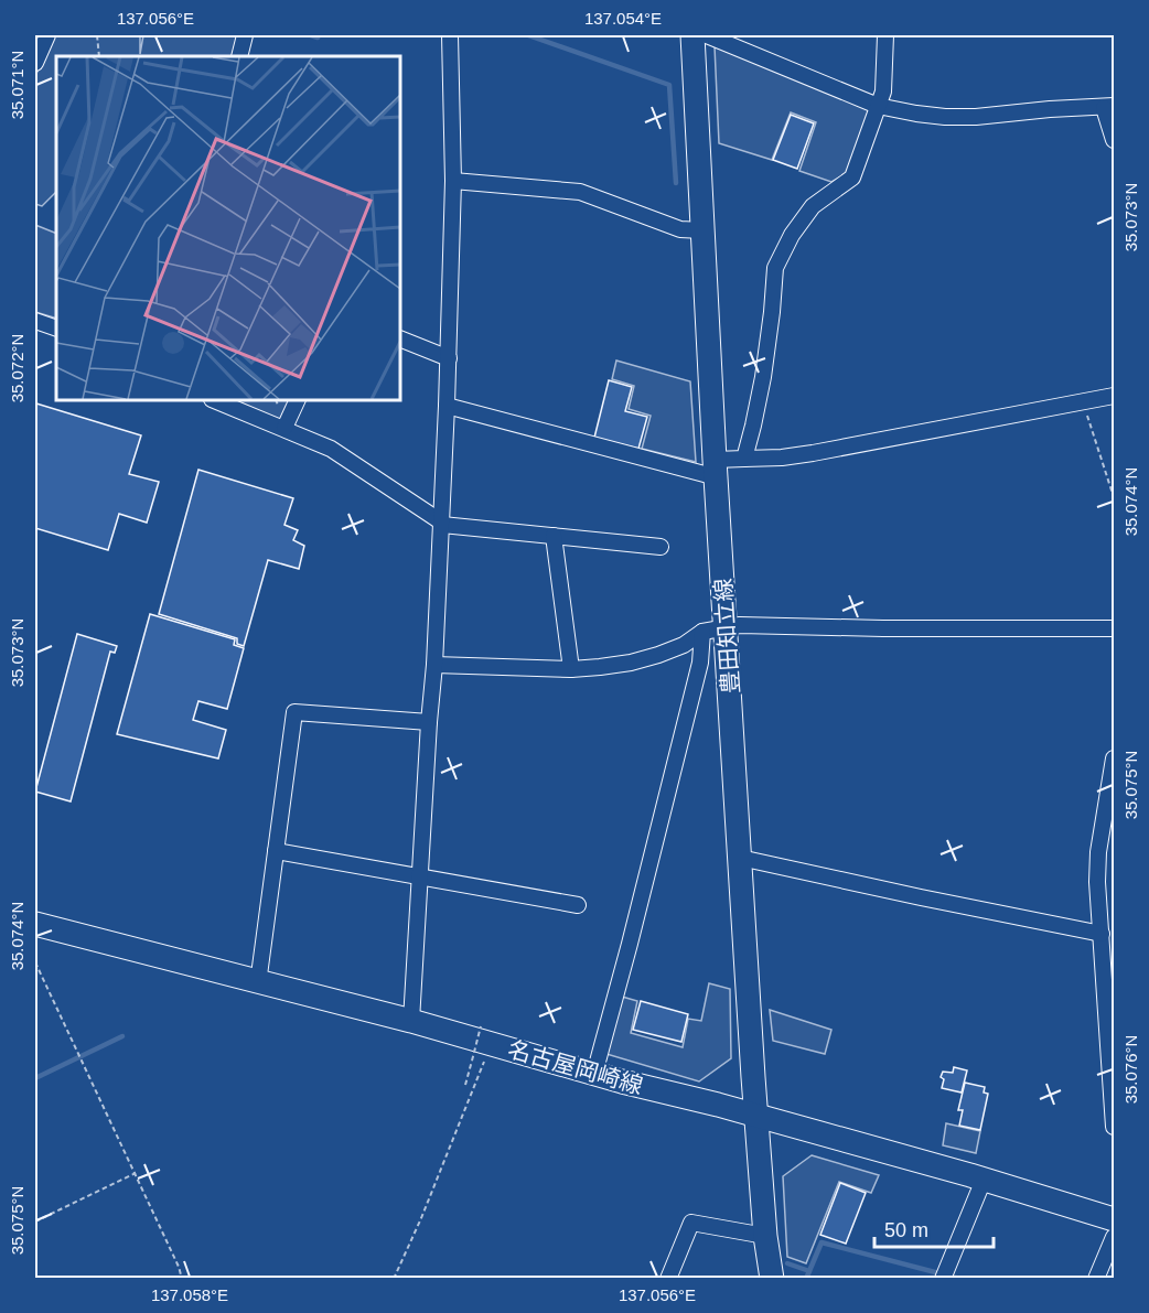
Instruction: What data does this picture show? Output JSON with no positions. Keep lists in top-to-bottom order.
{
  "streets": {
    "main road": ["豊田知立線", "名古屋岡崎線"]
  },
  "crossings": [
    ["豊田知立線", "名古屋岡崎線"]
  ],
  "scale_bar": "50 m",
  "coordinates": [
    "137.056°E",
    "137.054°E",
    "35.071°N",
    "35.073°N",
    "35.072°N",
    "35.074°N",
    "35.075°N",
    "35.076°N",
    "137.058°E"
  ]
}
